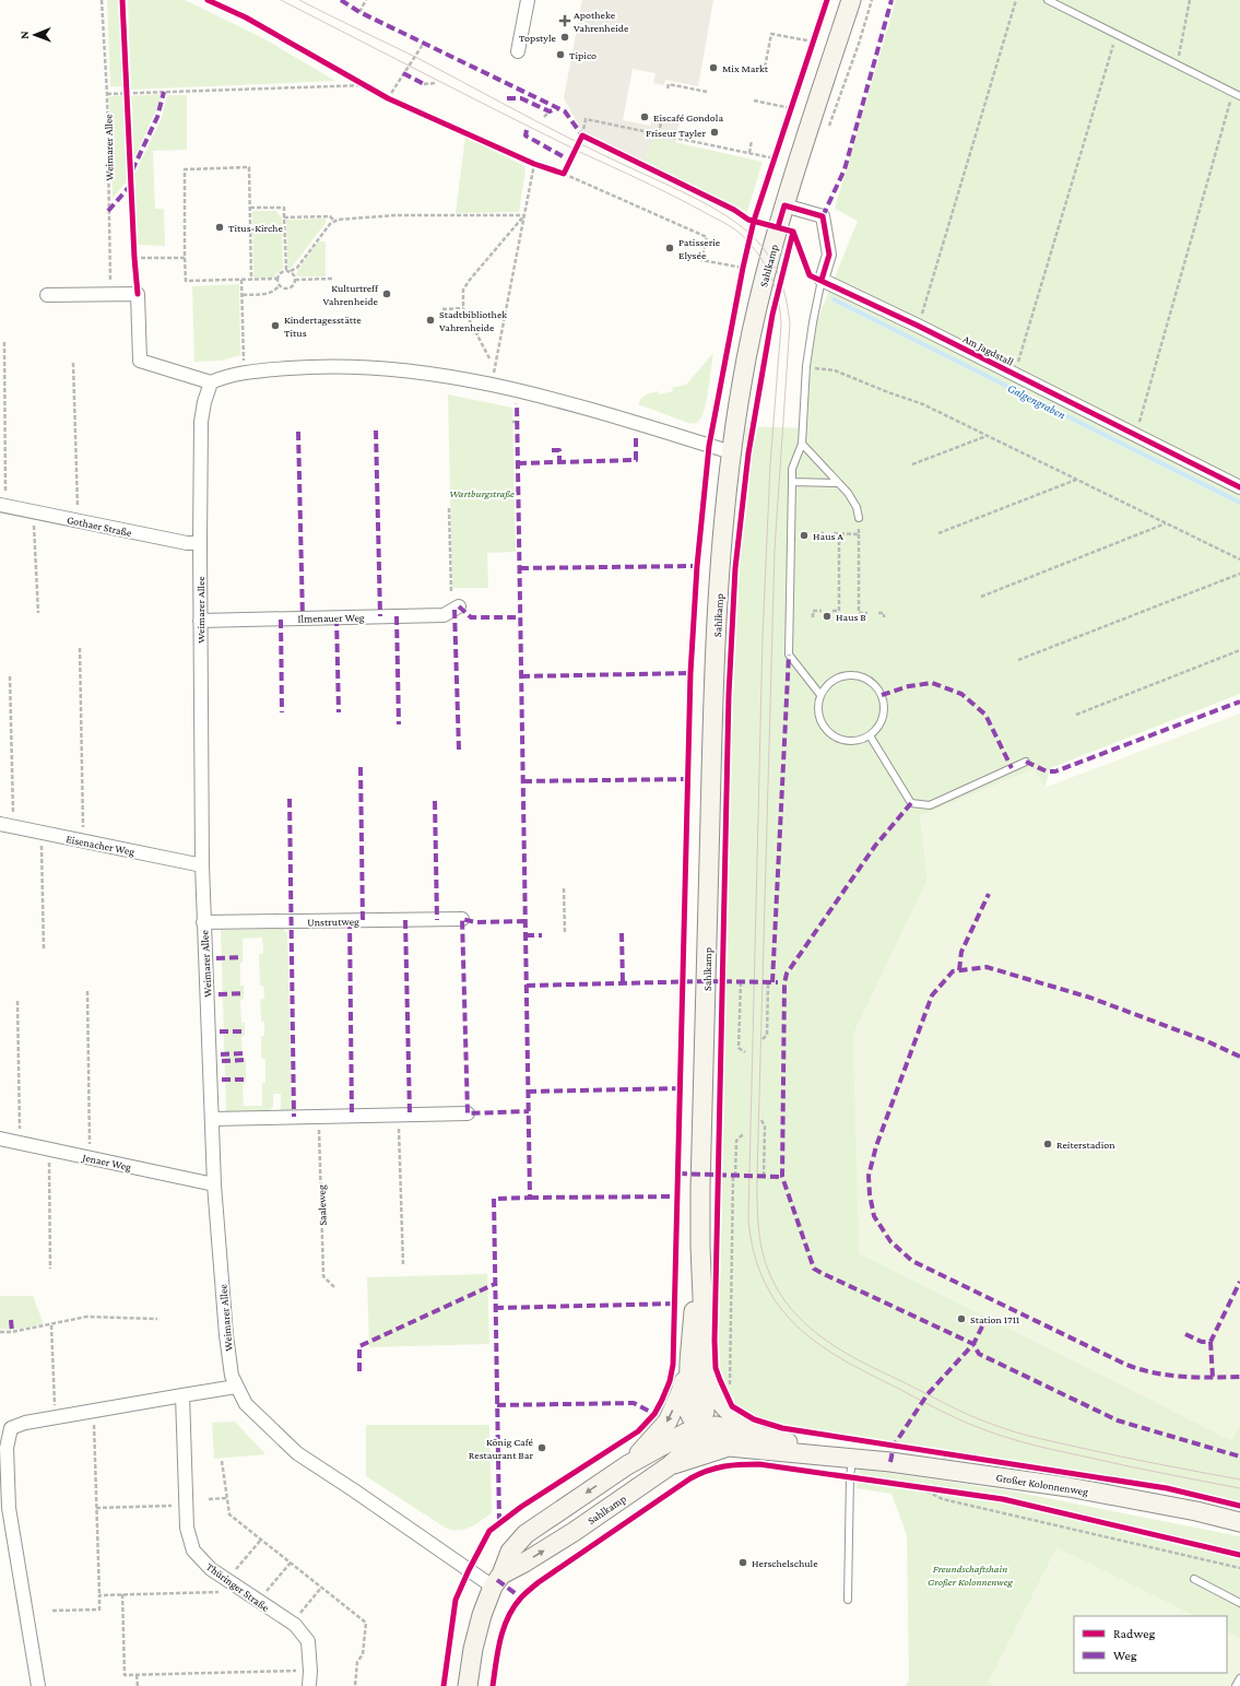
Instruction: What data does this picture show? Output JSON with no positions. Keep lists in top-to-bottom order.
{
  "streets": {
    "street": [
      "Weimarer Allee",
      "Sahlkamp",
      "Am Jagdstall",
      "Gothaer Straße",
      "Ilmenauer Weg",
      "Eisenacher Weg",
      "Unstrutweg",
      "Jenaer Weg",
      "Großer Kolonnenweg",
      "Thüringer Straße"
    ],
    "path": ["Saaleweg"]
  },
  "crossings": [
    ["Weimarer Allee", "Sahlkamp"],
    ["Weimarer Allee", "Gothaer Straße"],
    ["Weimarer Allee", "Ilmenauer Weg"],
    ["Weimarer Allee", "Eisenacher Weg"],
    ["Weimarer Allee", "Unstrutweg"],
    ["Weimarer Allee", "Jenaer Weg"],
    ["Sahlkamp", "Großer Kolonnenweg"]
  ],
  "water": ["Galgengraben"],
  "parks": ["Wartburgstraße", "Freundschaftshain Großer Kolonnenweg"],
  "places": {
    "health": ["Apotheke Vahrenheide"],
    "other": [
      "Topstyle",
      "Tipico",
      "Mix Markt",
      "Eiscafé Gondola",
      "Friseur Tayler",
      "Titus-Kirche",
      "Patisserie Elysée",
      "Kulturtreff Vahrenheide",
      "Stadtbibliothek Vahrenheide",
      "Kindertagesstätte Titus",
      "Haus A",
      "Haus B",
      "Reiterstadion",
      "Station 1711",
      "König Café Restaurant Bar",
      "Herschelschule"
    ]
  },
  "legend": ["Radweg", "Weg"],
  "north": "left"
}
